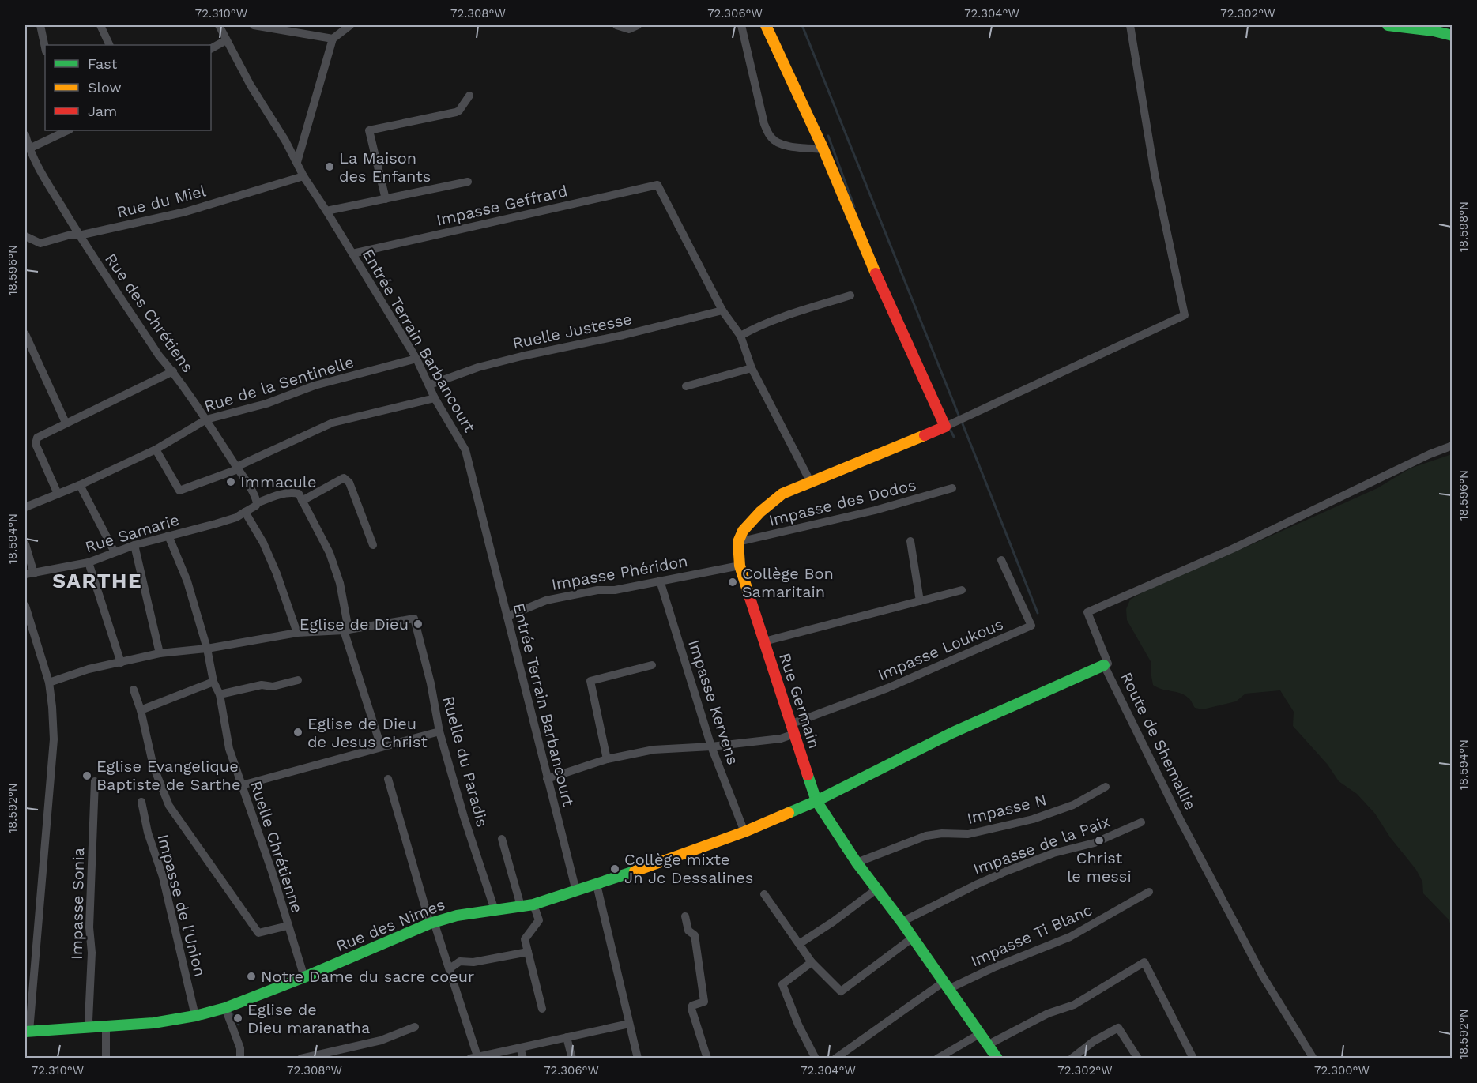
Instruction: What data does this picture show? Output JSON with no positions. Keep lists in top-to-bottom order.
{
  "streets": {
    "street": [
      "Rue du Miel",
      "Impasse Geffrard",
      "Rue des Chrétiens",
      "Ruelle Justesse",
      "Entrée Terrain Barbancourt",
      "Rue de la Sentinelle",
      "Impasse des Dodos",
      "Rue Samarie",
      "Impasse Phéridon",
      "Impasse Loukous",
      "Rue Germain",
      "Impasse Kervens",
      "Route de Shemallie",
      "Ruelle du Paradis",
      "Impasse N",
      "Impasse de la Paix",
      "Ruelle Chrétienne",
      "Impasse Sonia",
      "Impasse de l'Union",
      "Rue des Nimes",
      "Impasse Ti Blanc"
    ]
  },
  "crossings": [
    ["Rue du Miel", "Rue des Chrétiens"],
    ["Rue du Miel", "Entrée Terrain Barbancourt"],
    ["Impasse Geffrard", "Ruelle Justesse"],
    ["Impasse Geffrard", "Entrée Terrain Barbancourt"],
    ["Rue des Chrétiens", "Rue de la Sentinelle"],
    ["Rue des Chrétiens", "Rue Samarie"],
    ["Ruelle Justesse", "Entrée Terrain Barbancourt"],
    ["Entrée Terrain Barbancourt", "Rue de la Sentinelle"],
    ["Entrée Terrain Barbancourt", "Impasse Phéridon"],
    ["Entrée Terrain Barbancourt", "Impasse Loukous"],
    ["Entrée Terrain Barbancourt", "Rue des Nimes"],
    ["Impasse des Dodos", "Rue Germain"],
    ["Rue Samarie", "Ruelle Chrétienne"],
    ["Impasse Phéridon", "Rue Germain"],
    ["Impasse Phéridon", "Impasse Kervens"],
    ["Impasse Loukous", "Rue Germain"],
    ["Impasse Loukous", "Impasse Kervens"],
    ["Rue Germain", "Route de Shemallie"],
    ["Rue Germain", "Impasse N"],
    ["Rue Germain", "Impasse de la Paix"],
    ["Rue Germain", "Rue des Nimes"],
    ["Rue Germain", "Impasse Ti Blanc"],
    ["Impasse Kervens", "Rue des Nimes"],
    ["Route de Shemallie", "Rue des Nimes"],
    ["Ruelle du Paradis", "Rue des Nimes"],
    ["Ruelle Chrétienne", "Rue des Nimes"],
    ["Impasse Sonia", "Rue des Nimes"],
    ["Impasse de l'Union", "Rue des Nimes"]
  ],
  "districts": ["SARTHE"],
  "places": [
    "La Maison des Enfants",
    "Immacule",
    "Collège Bon Samaritain",
    "Eglise de Dieu",
    "Eglise de Dieu de Jesus Christ",
    "Eglise Evangelique Baptiste de Sarthe",
    "Christ le messi",
    "Collège mixte Jn Jc Dessalines",
    "Notre Dame du sacre coeur",
    "Eglise de Dieu maranatha"
  ],
  "legend": ["Fast", "Slow", "Jam"],
  "coordinates": [
    "72.310°W",
    "72.308°W",
    "72.306°W",
    "72.304°W",
    "72.302°W",
    "18.598°N",
    "18.596°N",
    "18.594°N",
    "18.592°N",
    "72.300°W"
  ]
}
